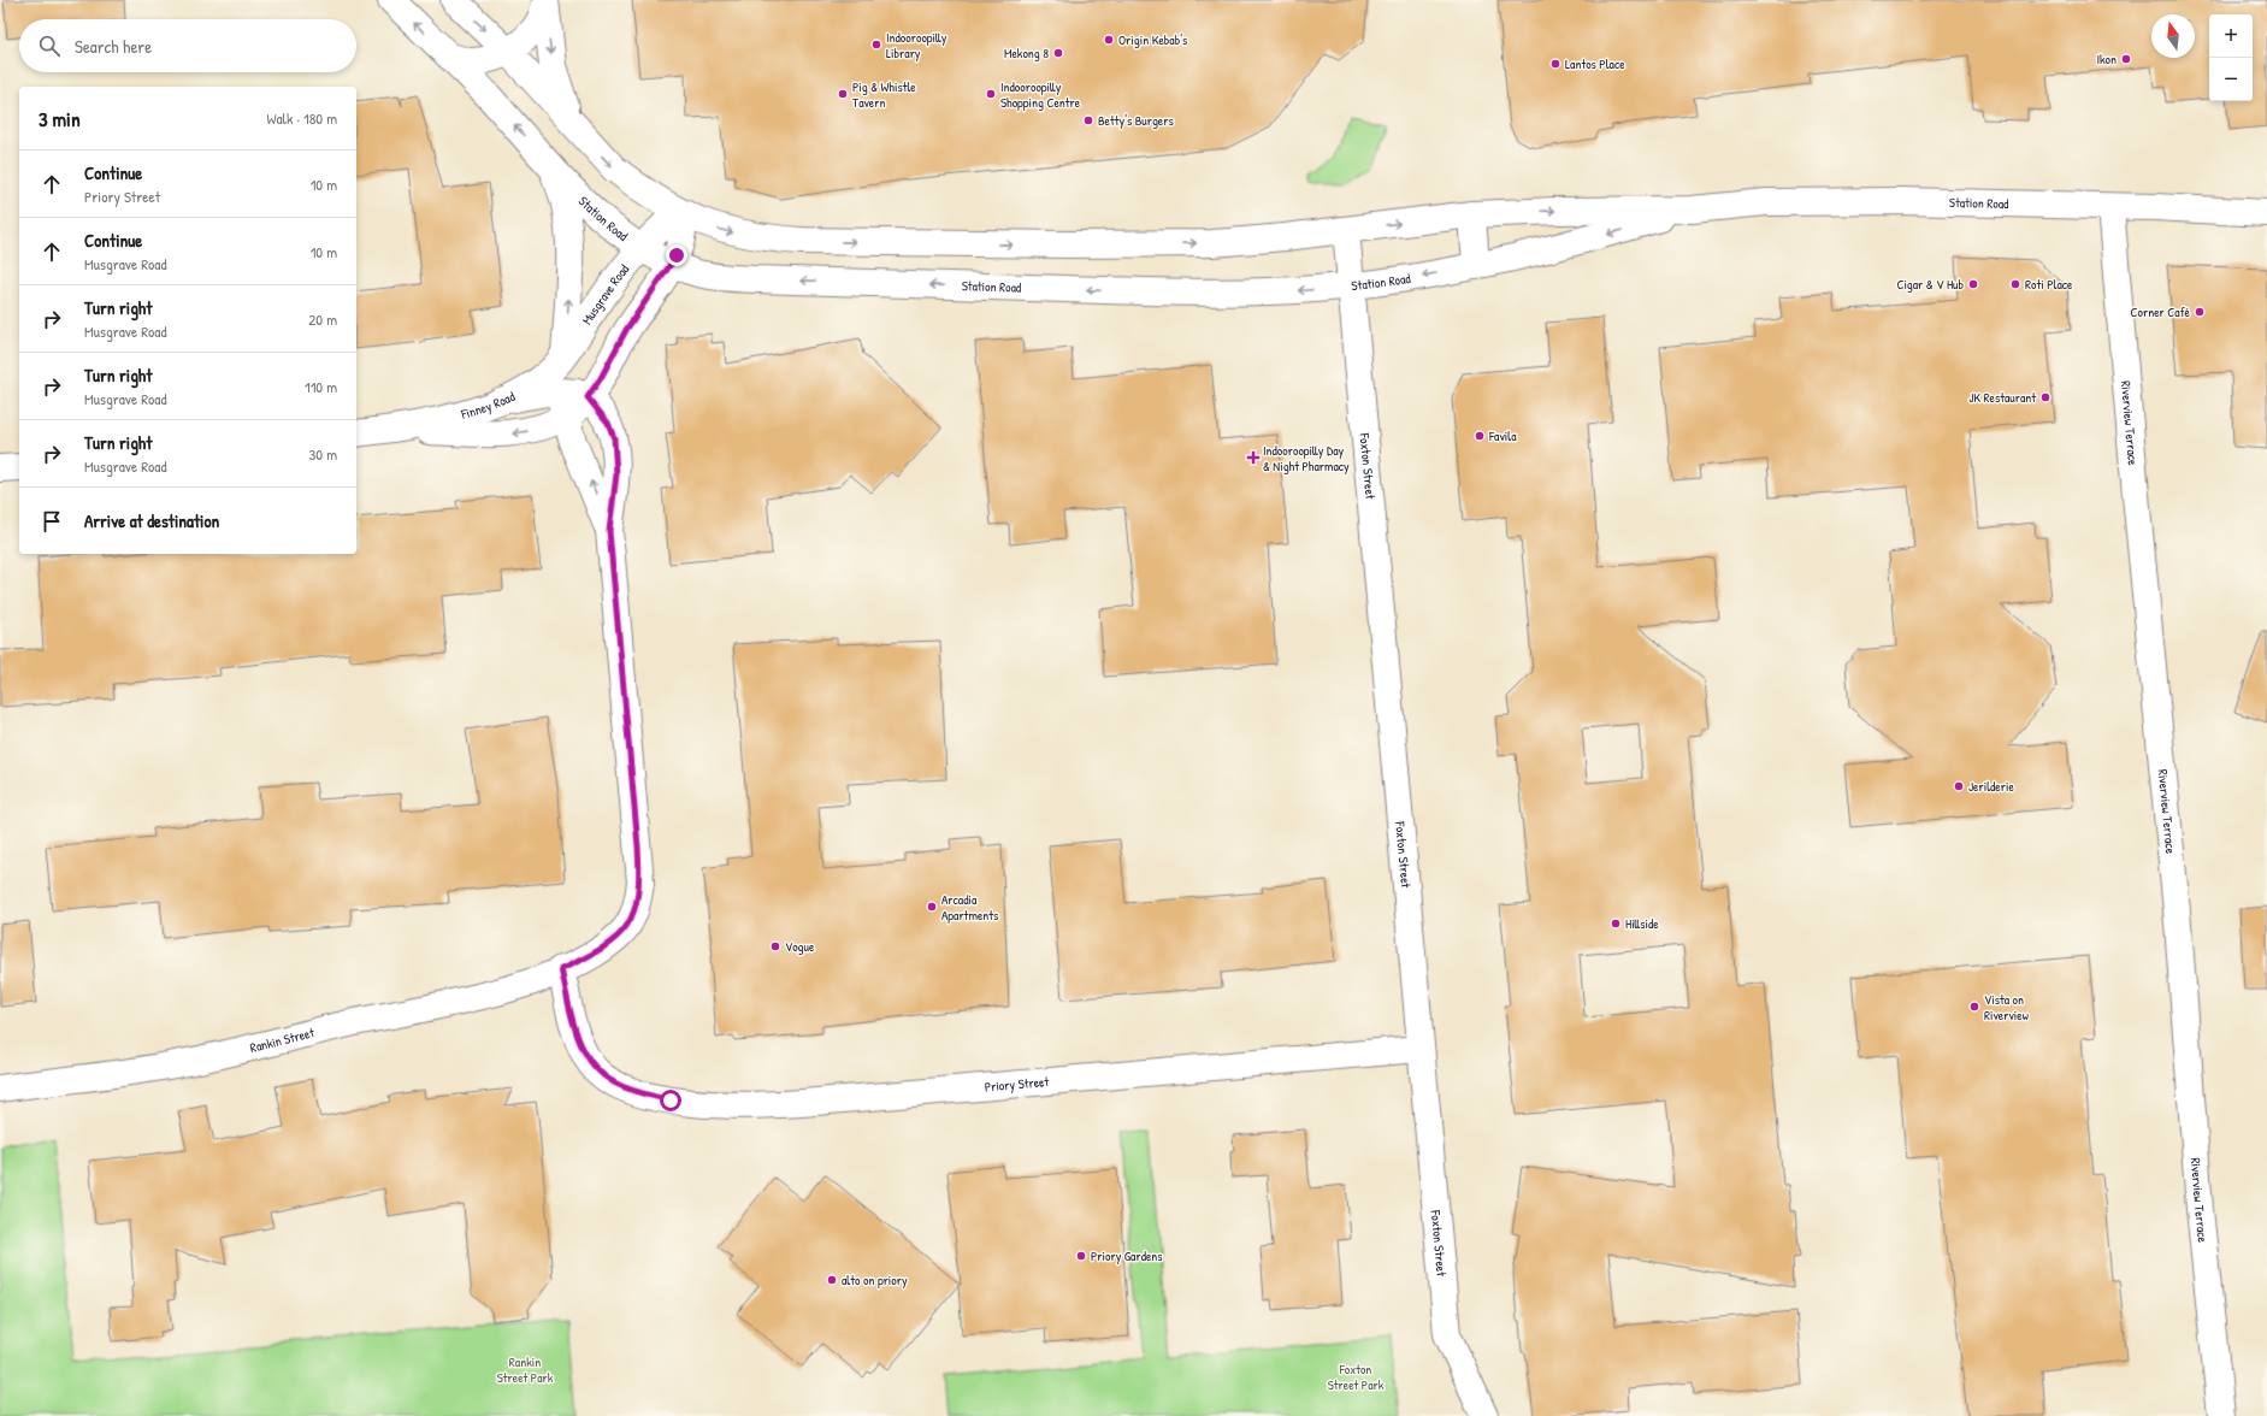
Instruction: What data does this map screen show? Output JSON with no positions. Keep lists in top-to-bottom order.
{
  "streets": {
    "street": [
      "Station Road",
      "Musgrave Road",
      "Finney Road",
      "Riverview Terrace",
      "Foxton Street",
      "Rankin Street",
      "Priory Street"
    ]
  },
  "crossings": [
    ["Station Road", "Musgrave Road"],
    ["Station Road", "Riverview Terrace"],
    ["Station Road", "Foxton Street"],
    ["Musgrave Road", "Finney Road"],
    ["Musgrave Road", "Rankin Street"],
    ["Musgrave Road", "Priory Street"],
    ["Foxton Street", "Priory Street"],
    ["Rankin Street", "Priory Street"]
  ],
  "parks": ["Rankin Street Park", "Foxton Street Park"],
  "places": {
    "other": [
      "Origin Kebab's",
      "Indooroopilly Library",
      "Mekong 8",
      "Ikon",
      "Lantos Place",
      "Pig & Whistle Tavern",
      "Indooroopilly Shopping Centre",
      "Betty's Burgers",
      "Cigar & V Hub",
      "Roti Place",
      "Corner Café",
      "JK Restaurant",
      "Favila",
      "Jerilderie",
      "Arcadia Apartments",
      "Hillside",
      "Vogue",
      "Vista on Riverview",
      "Priory Gardens",
      "alto on priory"
    ],
    "health": ["Indooroopilly Day & Night Pharmacy"]
  },
  "north": "top",
  "page": {
    "map_buttons": ["+", "−"],
    "search": "Search here",
    "heading": ["3 min", "Walk · 180 m"],
    "list": [
      ["Continue", "Priory Street", "10 m"],
      ["Continue", "Musgrave Road", "10 m"],
      ["Turn right", "Musgrave Road", "20 m"],
      ["Turn right", "Musgrave Road", "110 m"],
      ["Turn right", "Musgrave Road", "30 m"],
      "Arrive at destination"
    ]
  }
}
